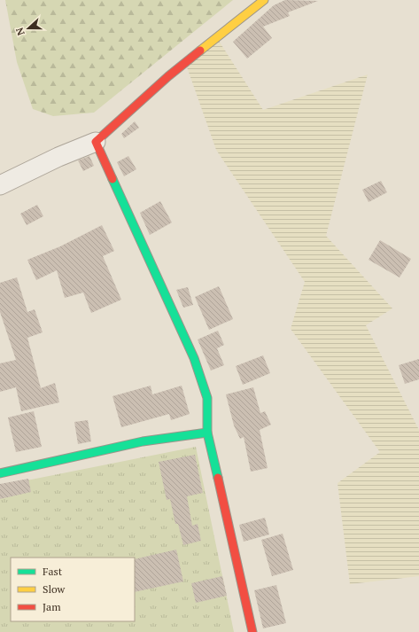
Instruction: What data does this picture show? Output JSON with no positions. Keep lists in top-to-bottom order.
{
  "legend": ["Fast", "Slow", "Jam"],
  "north": "left"
}
